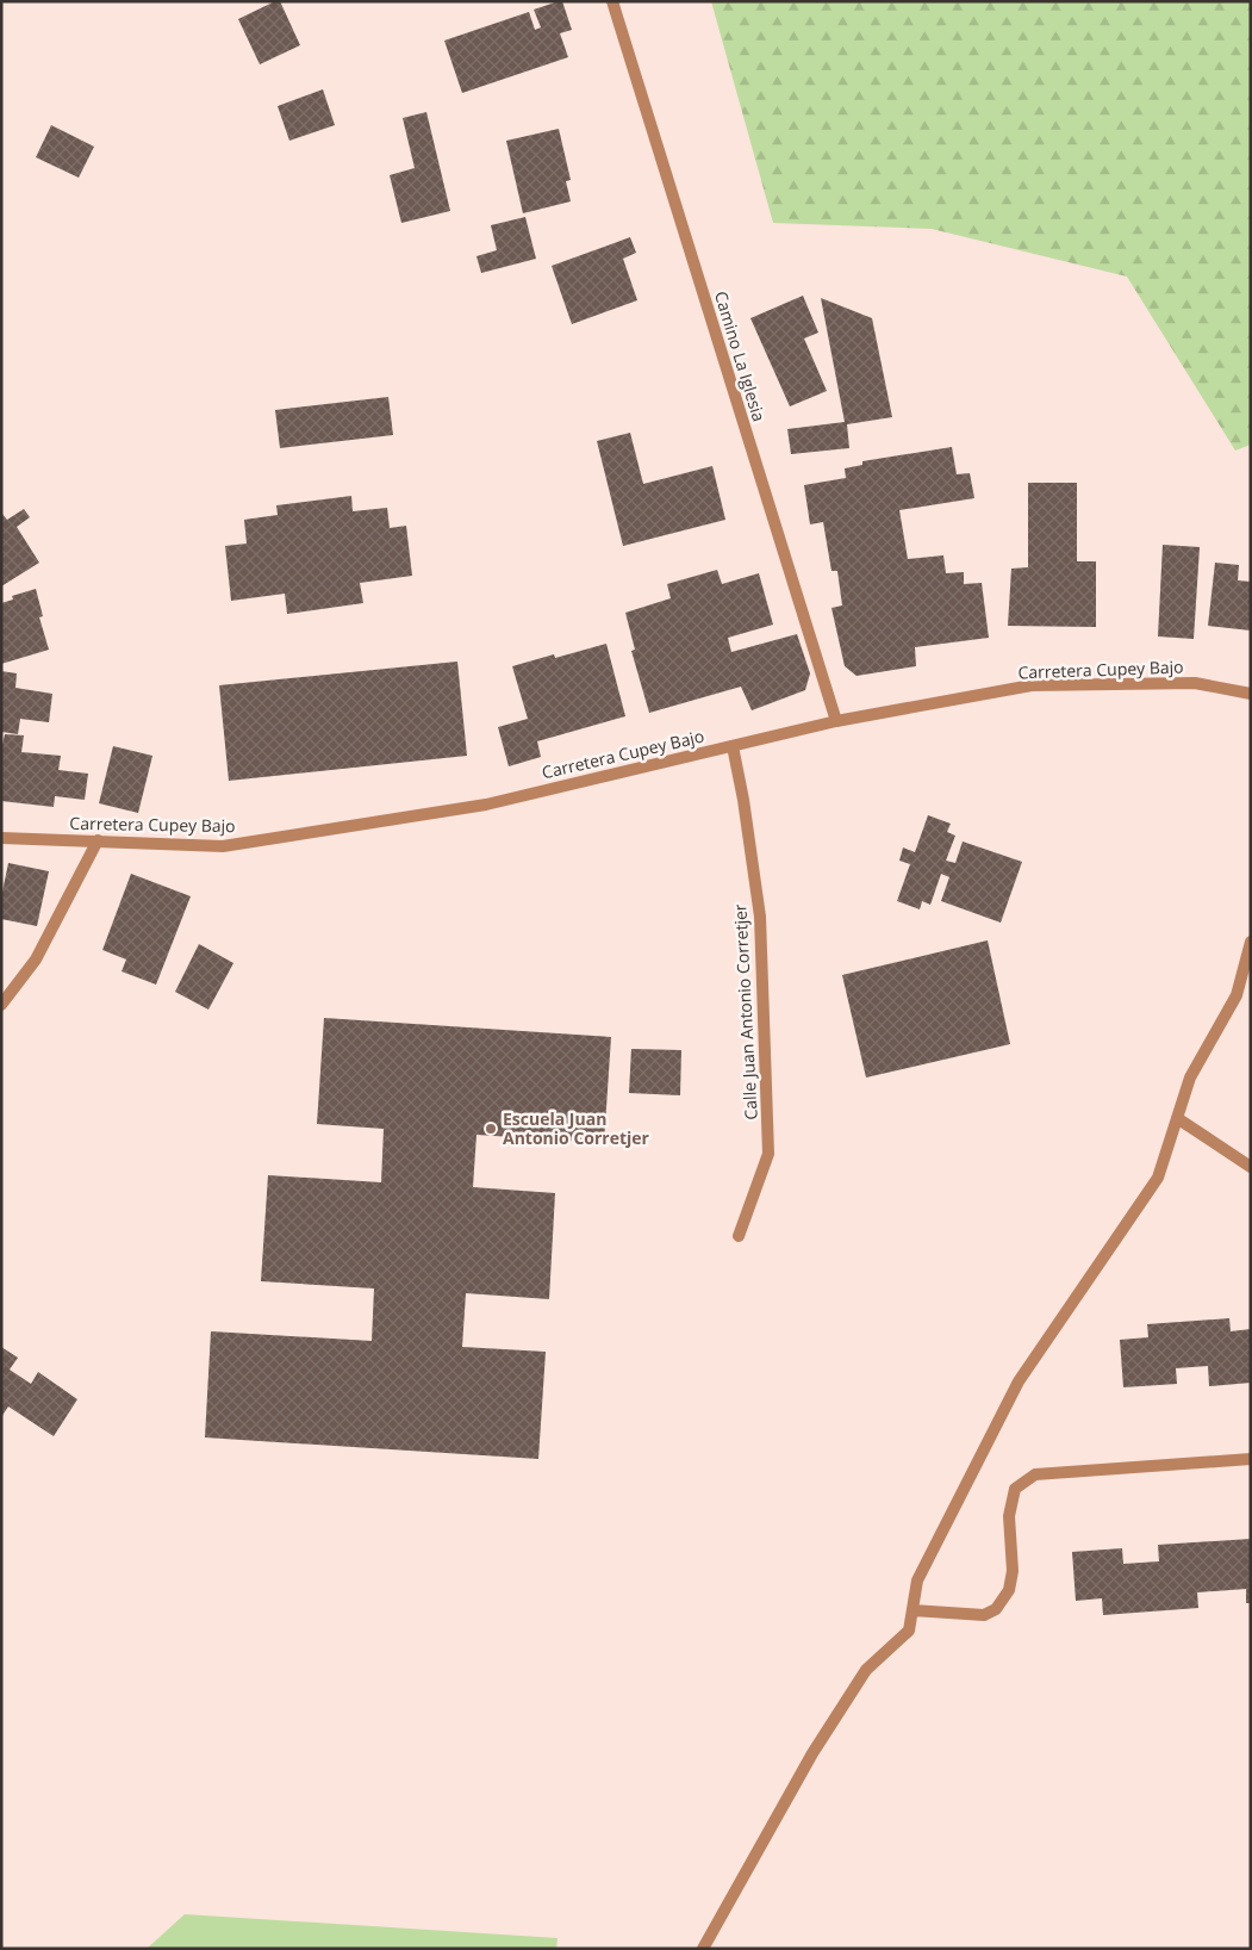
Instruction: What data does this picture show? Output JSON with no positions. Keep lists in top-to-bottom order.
{
  "streets": {
    "street": ["Camino La Iglesia", "Carretera Cupey Bajo", "Calle Juan Antonio Corretjer"]
  },
  "crossings": [
    ["Camino La Iglesia", "Carretera Cupey Bajo"],
    ["Carretera Cupey Bajo", "Calle Juan Antonio Corretjer"]
  ],
  "places": ["Escuela Juan Antonio Corretjer"]
}
